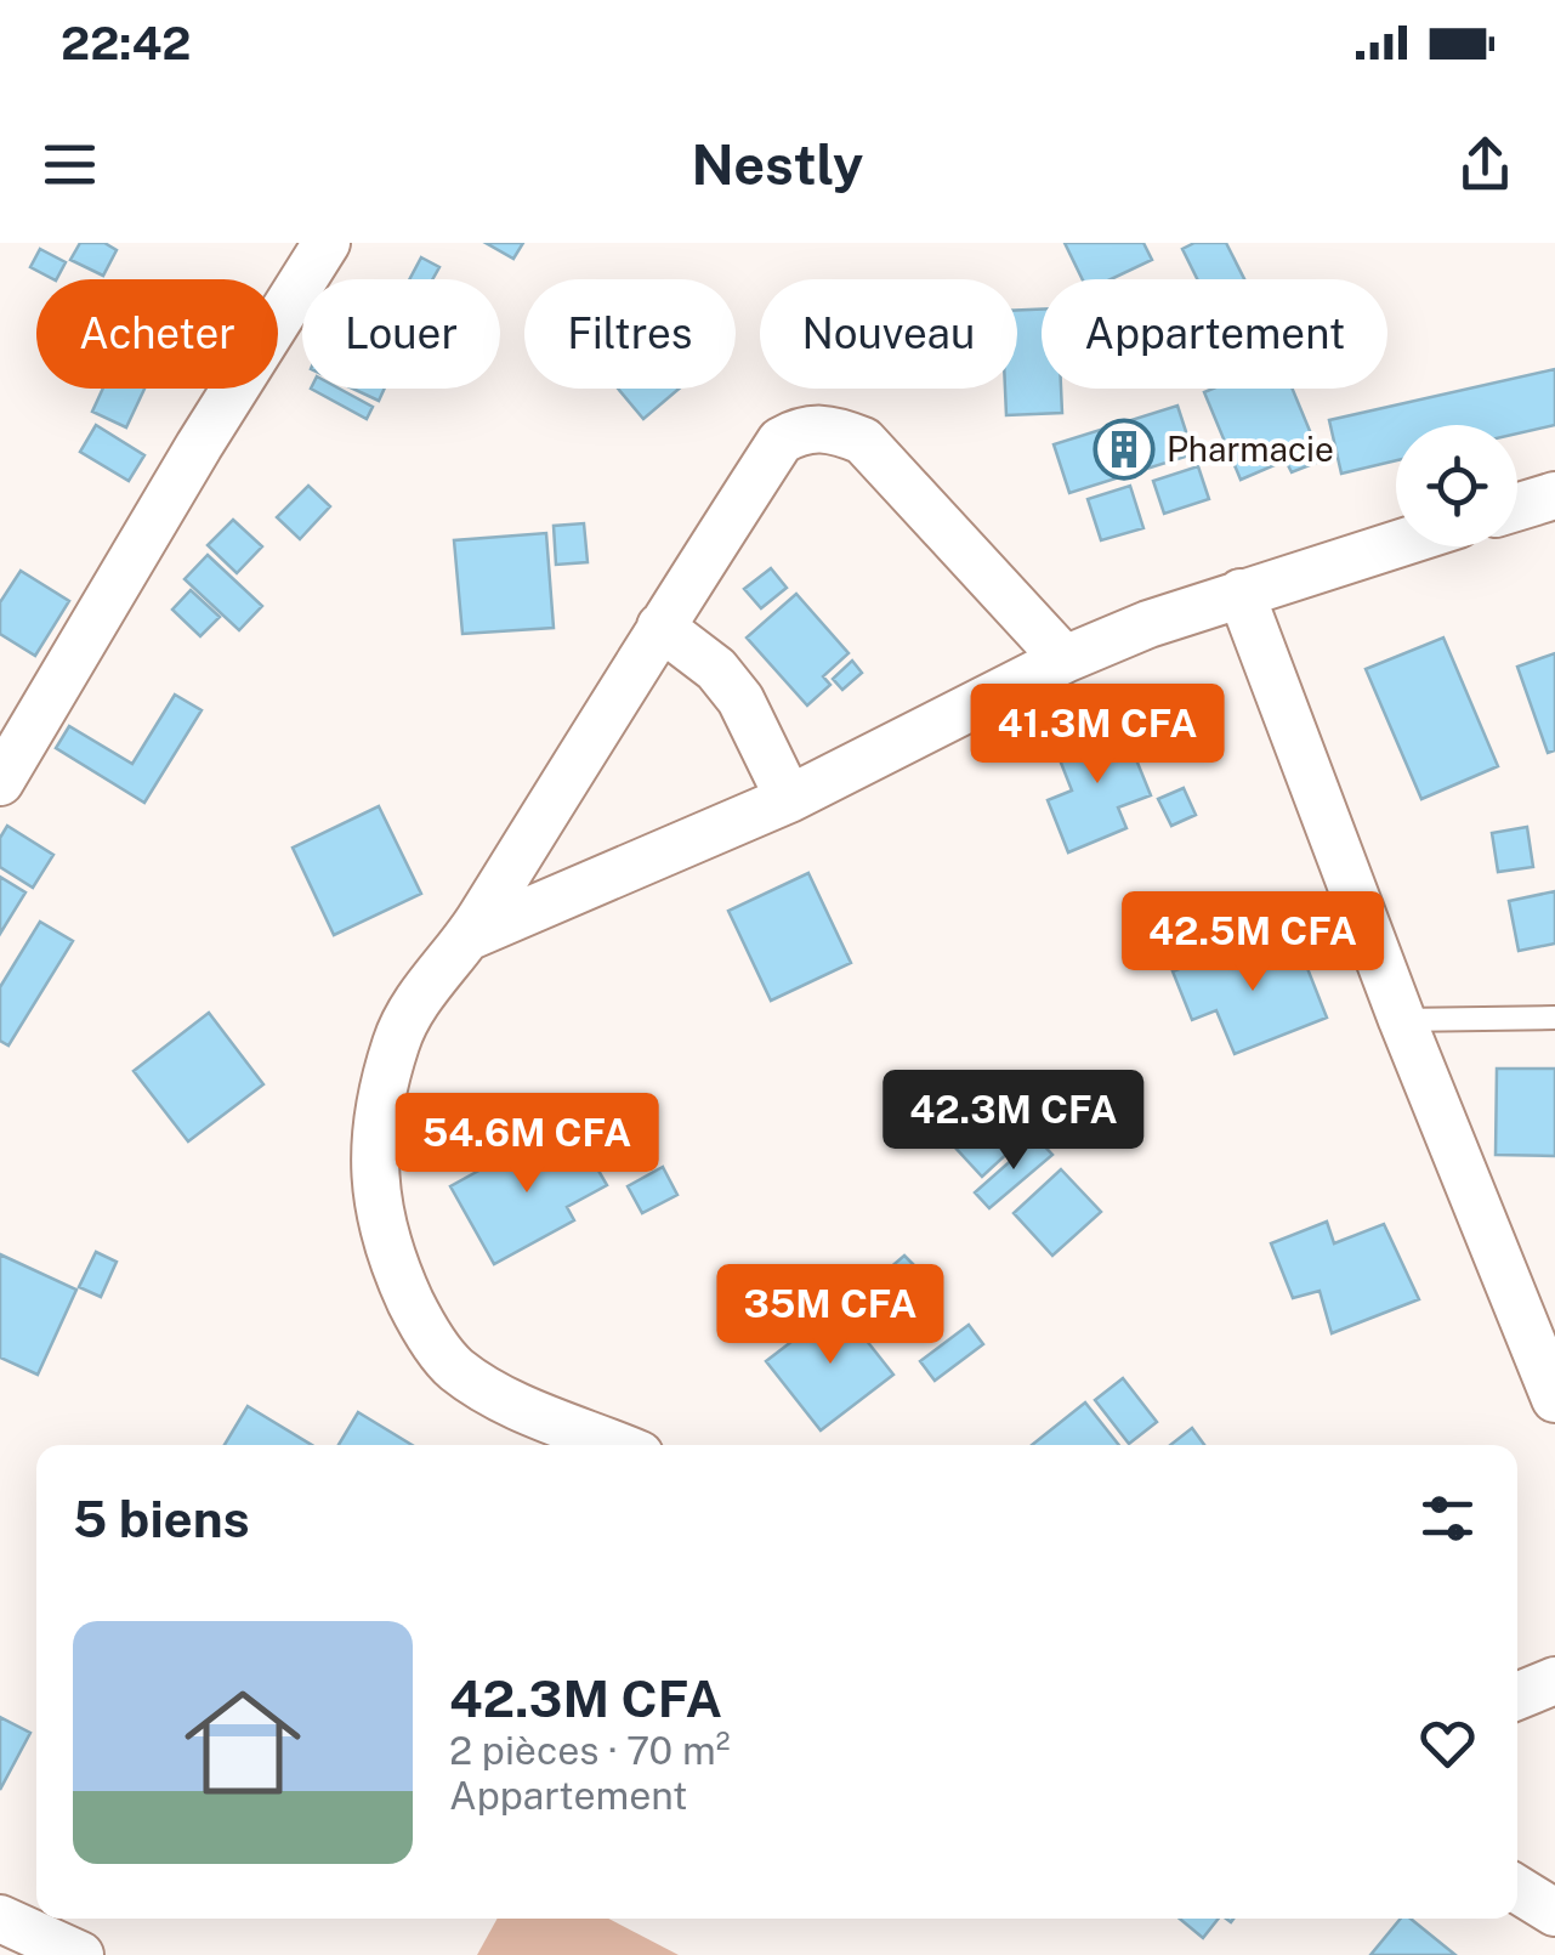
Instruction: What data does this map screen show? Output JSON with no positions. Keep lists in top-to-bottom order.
{
  "places": {
    "building": ["Pharmacie"]
  },
  "page": {
    "status": "22:42",
    "header": "Nestly",
    "chip": [
      "Acheter",
      "Louer",
      "Filtres",
      "Nouveau",
      "Appartement"
    ],
    "price": [
      "41.3M CFA",
      "42.5M CFA",
      "42.3M CFA",
      "54.6M CFA",
      "35M CFA"
    ],
    "heading": "5 biens",
    "list": [
      {
        "name": "42.3M CFA",
        "note": "2 pièces · 70 m² · Appartement"
      }
    ]
  }
}
